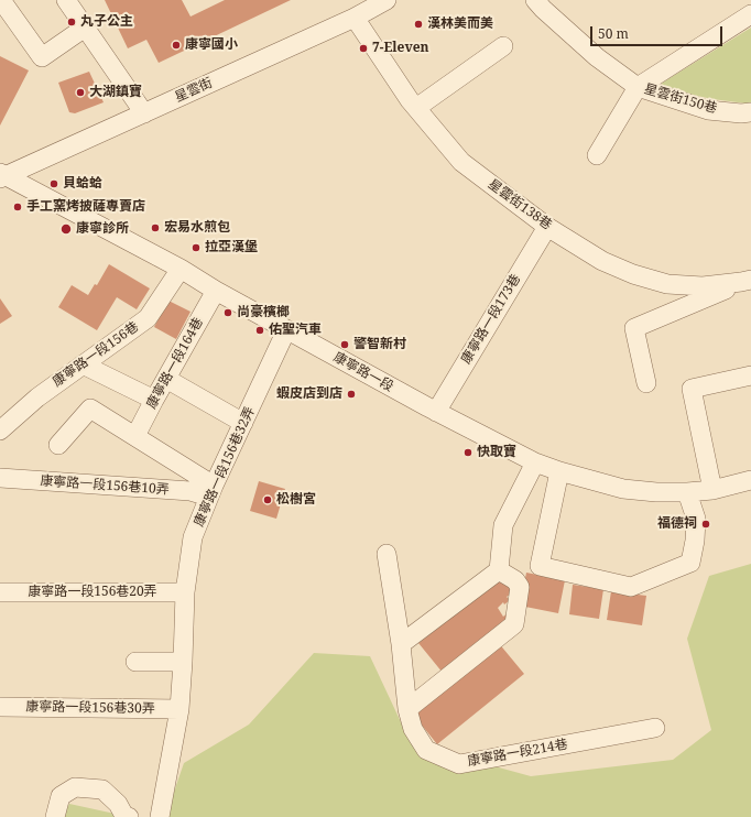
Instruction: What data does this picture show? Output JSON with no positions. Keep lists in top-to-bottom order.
{
  "streets": {
    "street": [
      "星雲街",
      "星雲街150巷",
      "星雲街138巷",
      "康寧路一段173巷",
      "康寧路一段156巷",
      "康寧路一段164巷",
      "康寧路一段",
      "康寧路一段156巷32弄",
      "康寧路一段156巷10弄",
      "康寧路一段156巷20弄",
      "康寧路一段156巷30弄",
      "康寧路一段214巷"
    ]
  },
  "crossings": [
    ["星雲街", "星雲街138巷"],
    ["星雲街", "康寧路一段"],
    ["星雲街138巷", "康寧路一段173巷"],
    ["康寧路一段173巷", "康寧路一段"],
    ["康寧路一段156巷", "康寧路一段"],
    ["康寧路一段164巷", "康寧路一段"],
    ["康寧路一段", "康寧路一段156巷32弄"],
    ["康寧路一段156巷32弄", "康寧路一段156巷10弄"],
    ["康寧路一段156巷32弄", "康寧路一段156巷20弄"],
    ["康寧路一段156巷32弄", "康寧路一段156巷30弄"]
  ],
  "places": [
    "丸子公主",
    "漢林美而美",
    "康寧國小",
    "7-Eleven",
    "大湖鎮寶",
    "貝蛤蛤",
    "手工窯烤披薩專賣店",
    "宏易水煎包",
    "康寧診所",
    "拉亞漢堡",
    "尚豪檳榔",
    "佑聖汽車",
    "警智新村",
    "蝦皮店到店",
    "快取寶",
    "松樹宮",
    "福德祠"
  ],
  "scale_bar": "50 m"
}
